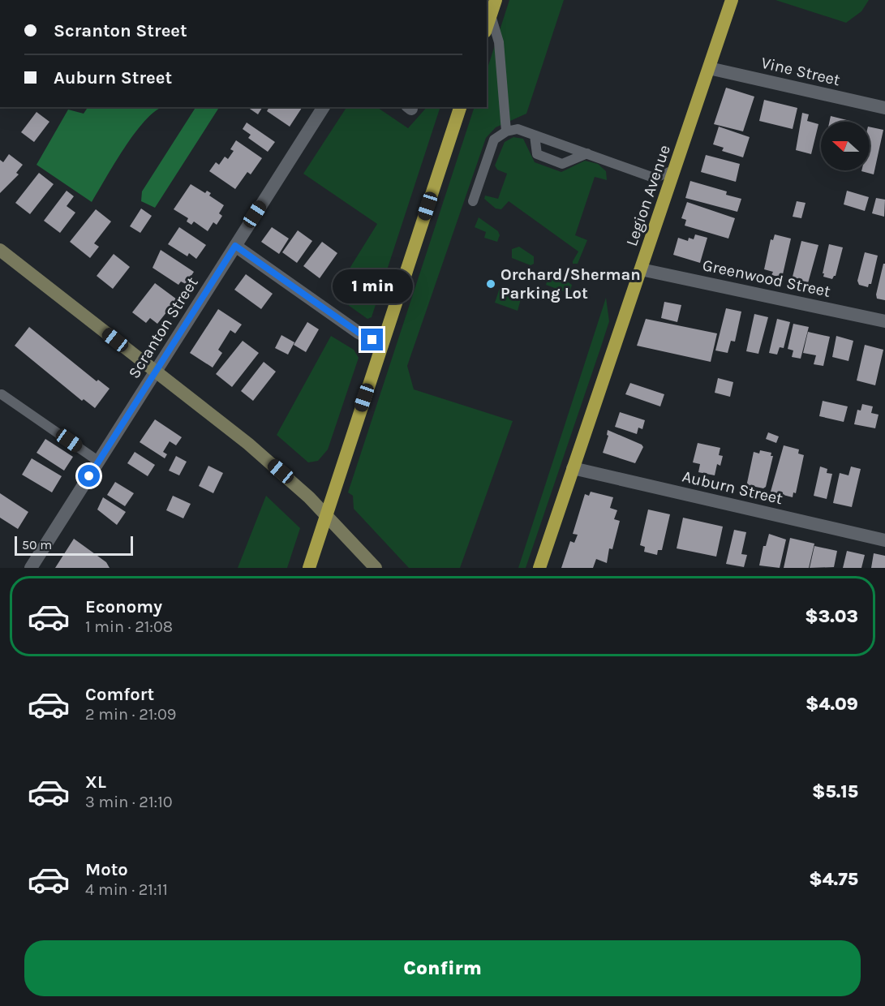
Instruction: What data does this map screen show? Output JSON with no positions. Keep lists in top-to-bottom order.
{
  "streets": {
    "highway": ["Legion Avenue"],
    "street": [
      "Vine Street",
      "Greenwood Street",
      "Scranton Street",
      "Auburn Street"
    ]
  },
  "crossings": [
    ["Vine Street", "Legion Avenue"],
    ["Legion Avenue", "Greenwood Street"],
    ["Legion Avenue", "Auburn Street"]
  ],
  "places": ["Orchard/Sherman Parking Lot"],
  "scale_bar": "50 m",
  "north": "left",
  "page": {
    "banner": ["Scranton Street", "Auburn Street"],
    "bubble": "1 min",
    "scale": "50 m",
    "list": [
      {
        "name": "Economy",
        "note": "1 min · 21:08",
        "value": "$3.03"
      },
      {
        "name": "Comfort",
        "note": "2 min · 21:09",
        "value": "$4.09"
      },
      {
        "name": "XL",
        "note": "3 min · 21:10",
        "value": "$5.15"
      },
      {
        "name": "Moto",
        "note": "4 min · 21:11",
        "value": "$4.75"
      }
    ],
    "buttons": "Confirm"
  }
}
